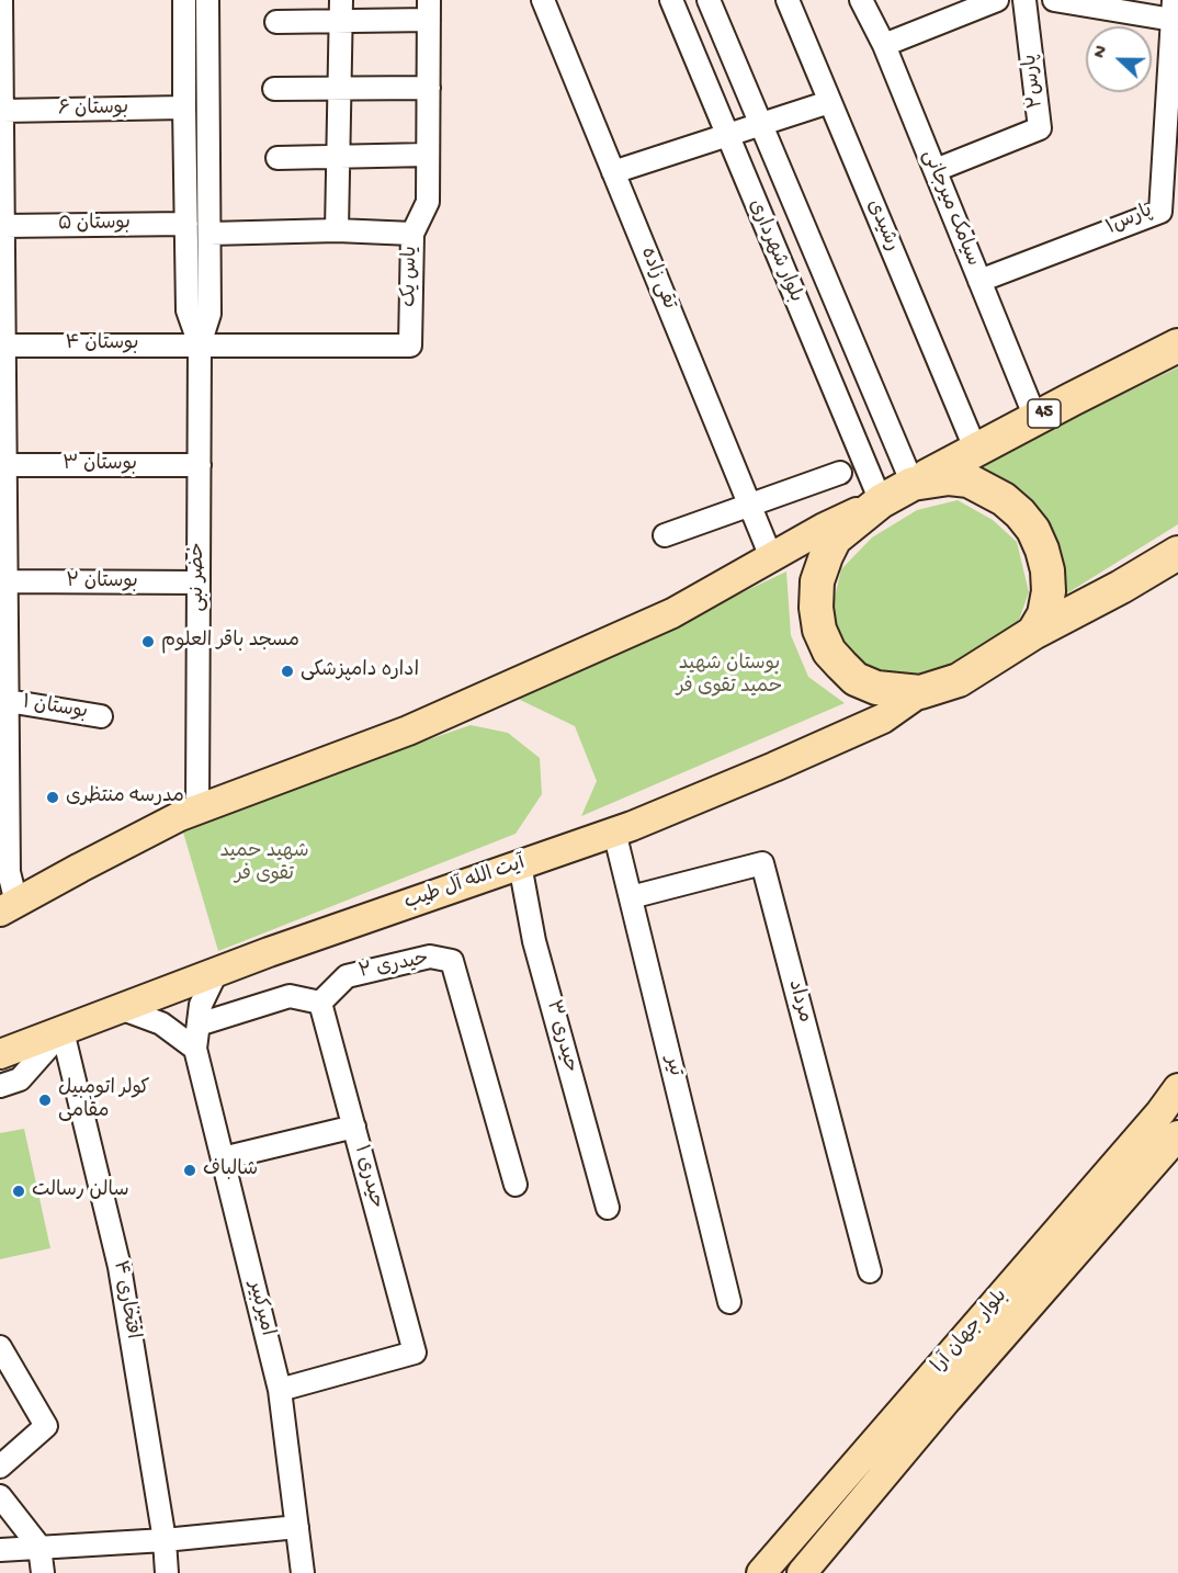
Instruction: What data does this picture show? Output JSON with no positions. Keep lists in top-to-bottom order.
{
  "streets": {
    "highway": ["45"],
    "main road": ["آیت الله آل طیب", "بلوار جهان آرا"],
    "street": [
      "پارس۲",
      "بوستان ۶",
      "سیامک میرجانی",
      "پارس۱",
      "بوستان ۵",
      "رشیدی",
      "بلوار شهرداری",
      "یاس یک",
      "تقی زاده",
      "بوستان ۴",
      "بوستان ۳",
      "خضر نبی",
      "بوستان ۲",
      "بوستان ۱",
      "حیدری ۲",
      "مرداد",
      "حیدری ۳",
      "تیر",
      "حیدری ۱",
      "افتخاری ۴",
      "امیرکبیر"
    ]
  },
  "crossings": [
    ["پارس۲", "سیامک میرجانی"],
    ["بوستان ۶", "خضر نبی"],
    ["سیامک میرجانی", "پارس۱"],
    ["سیامک میرجانی", "45"],
    ["بوستان ۵", "خضر نبی"],
    ["رشیدی", "45"],
    ["بلوار شهرداری", "45"],
    ["بلوار شهرداری", "آیت الله آل طیب"],
    ["یاس یک", "بوستان ۴"],
    ["یاس یک", "خضر نبی"],
    ["بوستان ۴", "خضر نبی"],
    ["45", "آیت الله آل طیب"],
    ["بوستان ۳", "خضر نبی"],
    ["خضر نبی", "بوستان ۲"],
    ["آیت الله آل طیب", "حیدری ۳"],
    ["آیت الله آل طیب", "تیر"],
    ["آیت الله آل طیب", "افتخاری ۴"],
    ["حیدری ۲", "حیدری ۱"],
    ["مرداد", "تیر"],
    ["حیدری ۱", "امیرکبیر"]
  ],
  "parks": ["بوستان شهید حمید تقوی فر", "شهید حمید تقوی فر"],
  "places": [
    "مسجد باقر العلوم",
    "اداره دامپزشکی",
    "مدرسه منتظری",
    "کولر اتومبیل مقامی",
    "شالباف",
    "سالن رسالت"
  ],
  "north": "left"
}
